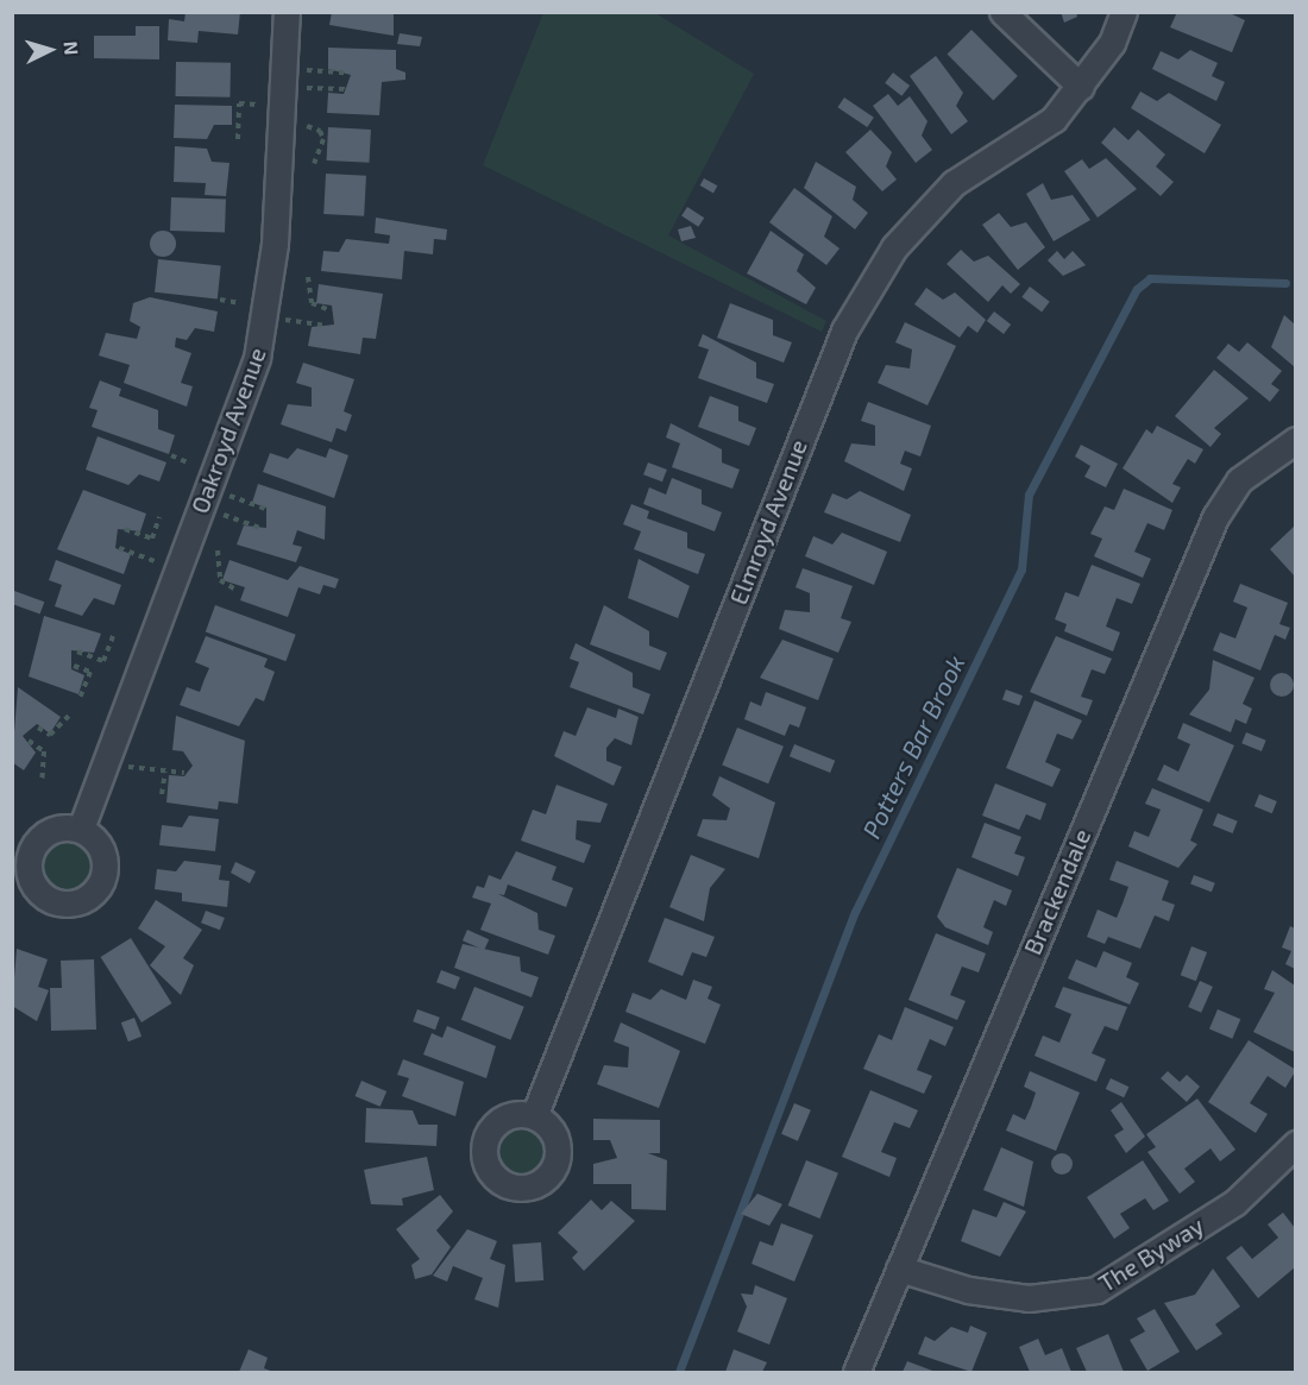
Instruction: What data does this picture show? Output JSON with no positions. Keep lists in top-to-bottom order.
{
  "streets": {
    "street": [
      "Oakroyd Avenue",
      "Elmroyd Avenue",
      "Brackendale",
      "The Byway"
    ]
  },
  "crossings": [
    ["Brackendale", "The Byway"]
  ],
  "water": ["Potters Bar Brook"],
  "north": "right"
}
